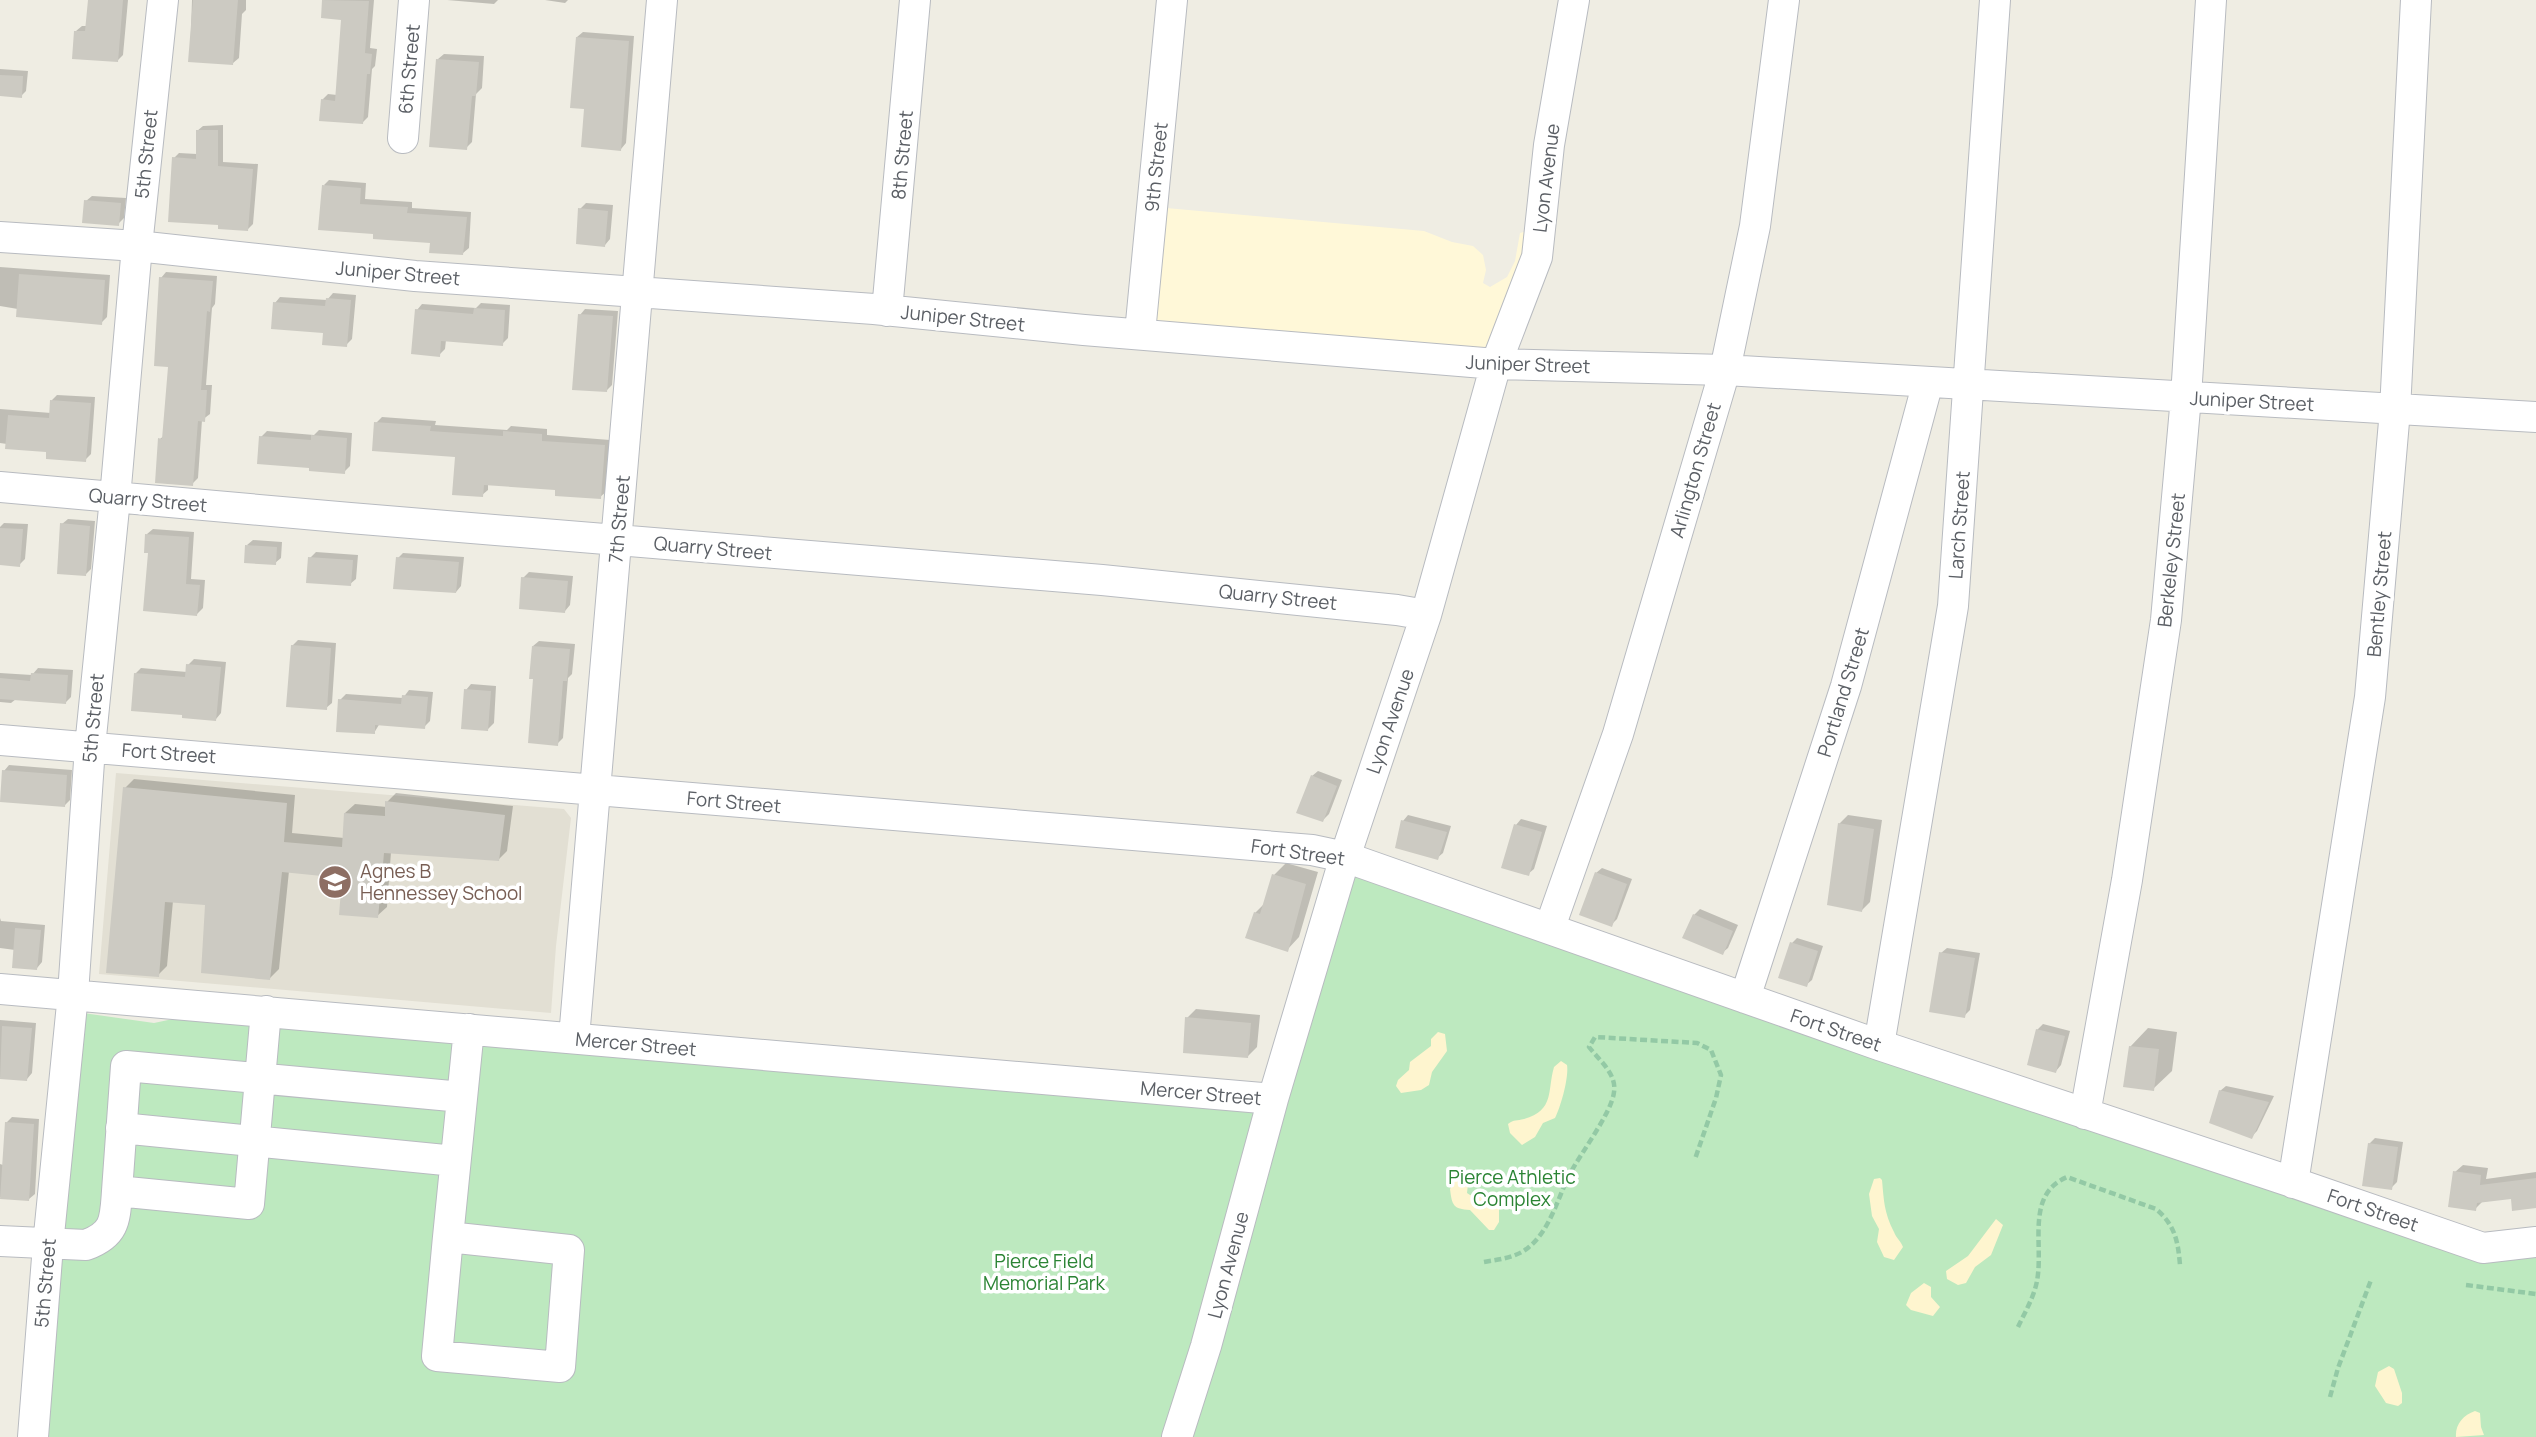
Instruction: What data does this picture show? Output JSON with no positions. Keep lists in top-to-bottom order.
{
  "streets": {
    "street": [
      "6th Street",
      "5th Street",
      "8th Street",
      "9th Street",
      "Lyon Avenue",
      "Juniper Street",
      "Arlington Street",
      "Quarry Street",
      "7th Street",
      "Larch Street",
      "Berkeley Street",
      "Bentley Street",
      "Portland Street",
      "Fort Street",
      "Mercer Street"
    ]
  },
  "crossings": [
    ["5th Street", "Juniper Street"],
    ["5th Street", "Quarry Street"],
    ["5th Street", "Fort Street"],
    ["5th Street", "Mercer Street"],
    ["8th Street", "Juniper Street"],
    ["9th Street", "Juniper Street"],
    ["Lyon Avenue", "Juniper Street"],
    ["Lyon Avenue", "Quarry Street"],
    ["Lyon Avenue", "Fort Street"],
    ["Lyon Avenue", "Mercer Street"],
    ["Juniper Street", "Arlington Street"],
    ["Juniper Street", "7th Street"],
    ["Juniper Street", "Larch Street"],
    ["Juniper Street", "Berkeley Street"],
    ["Juniper Street", "Bentley Street"],
    ["Juniper Street", "Portland Street"],
    ["Arlington Street", "Fort Street"],
    ["Quarry Street", "7th Street"],
    ["7th Street", "Fort Street"],
    ["7th Street", "Mercer Street"],
    ["Larch Street", "Fort Street"],
    ["Berkeley Street", "Fort Street"],
    ["Bentley Street", "Fort Street"],
    ["Portland Street", "Fort Street"]
  ],
  "parks": ["Pierce Athletic Complex", "Pierce Field Memorial Park"],
  "places": {
    "school or university": ["Agnes B Hennessey School"]
  }
}
